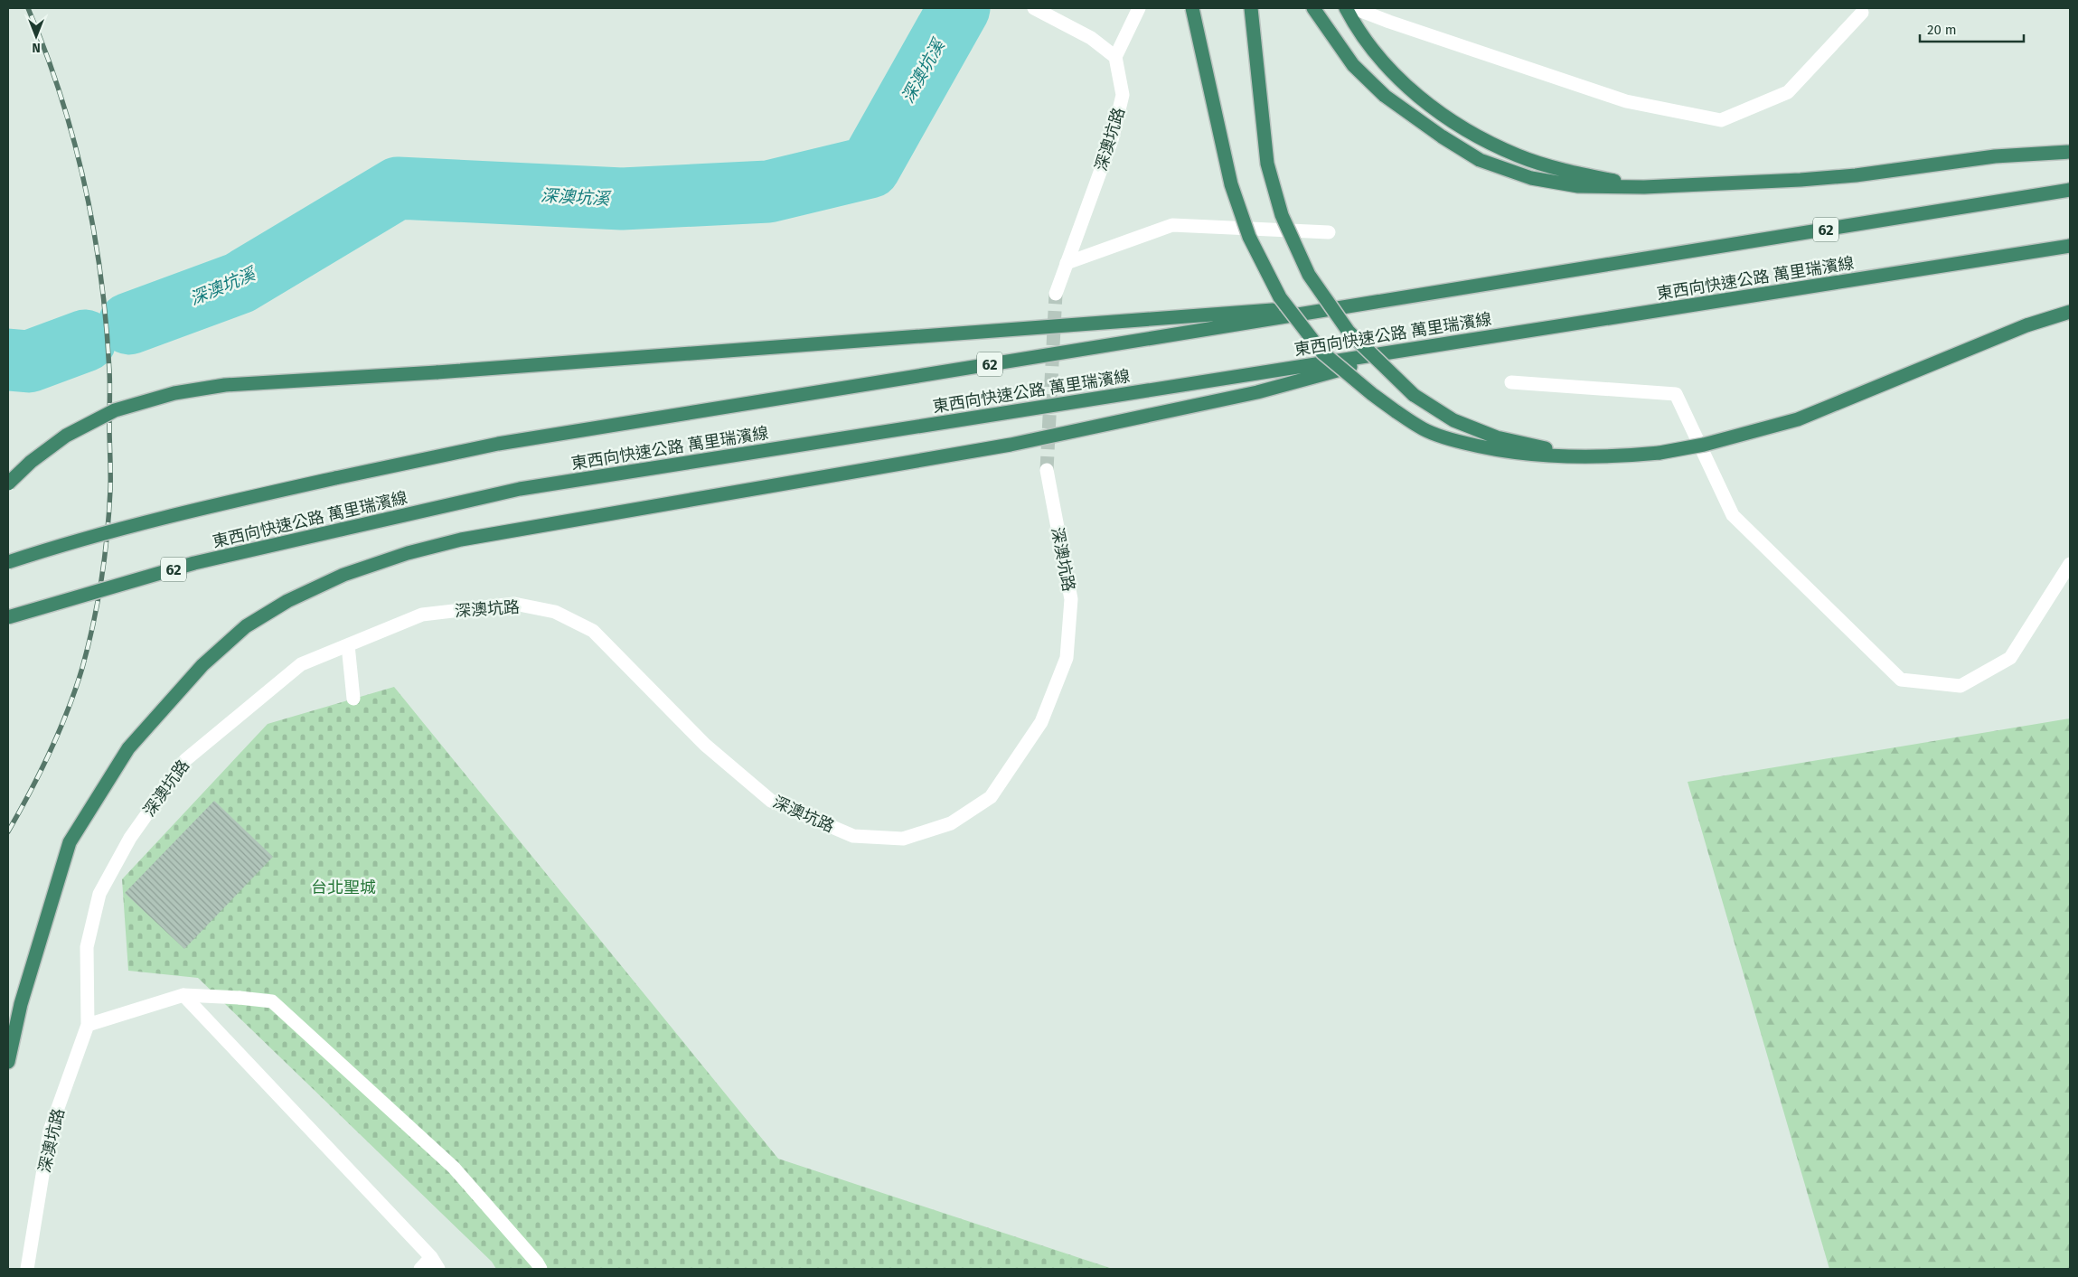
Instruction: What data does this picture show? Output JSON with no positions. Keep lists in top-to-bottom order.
{
  "streets": {
    "highway": ["62", "東西向快速公路 萬里瑞濱線"],
    "street": ["深澳坑路"]
  },
  "water": ["深澳坑溪"],
  "parks": ["台北聖城"],
  "scale_bar": "20 m",
  "north": "bottom"
}
